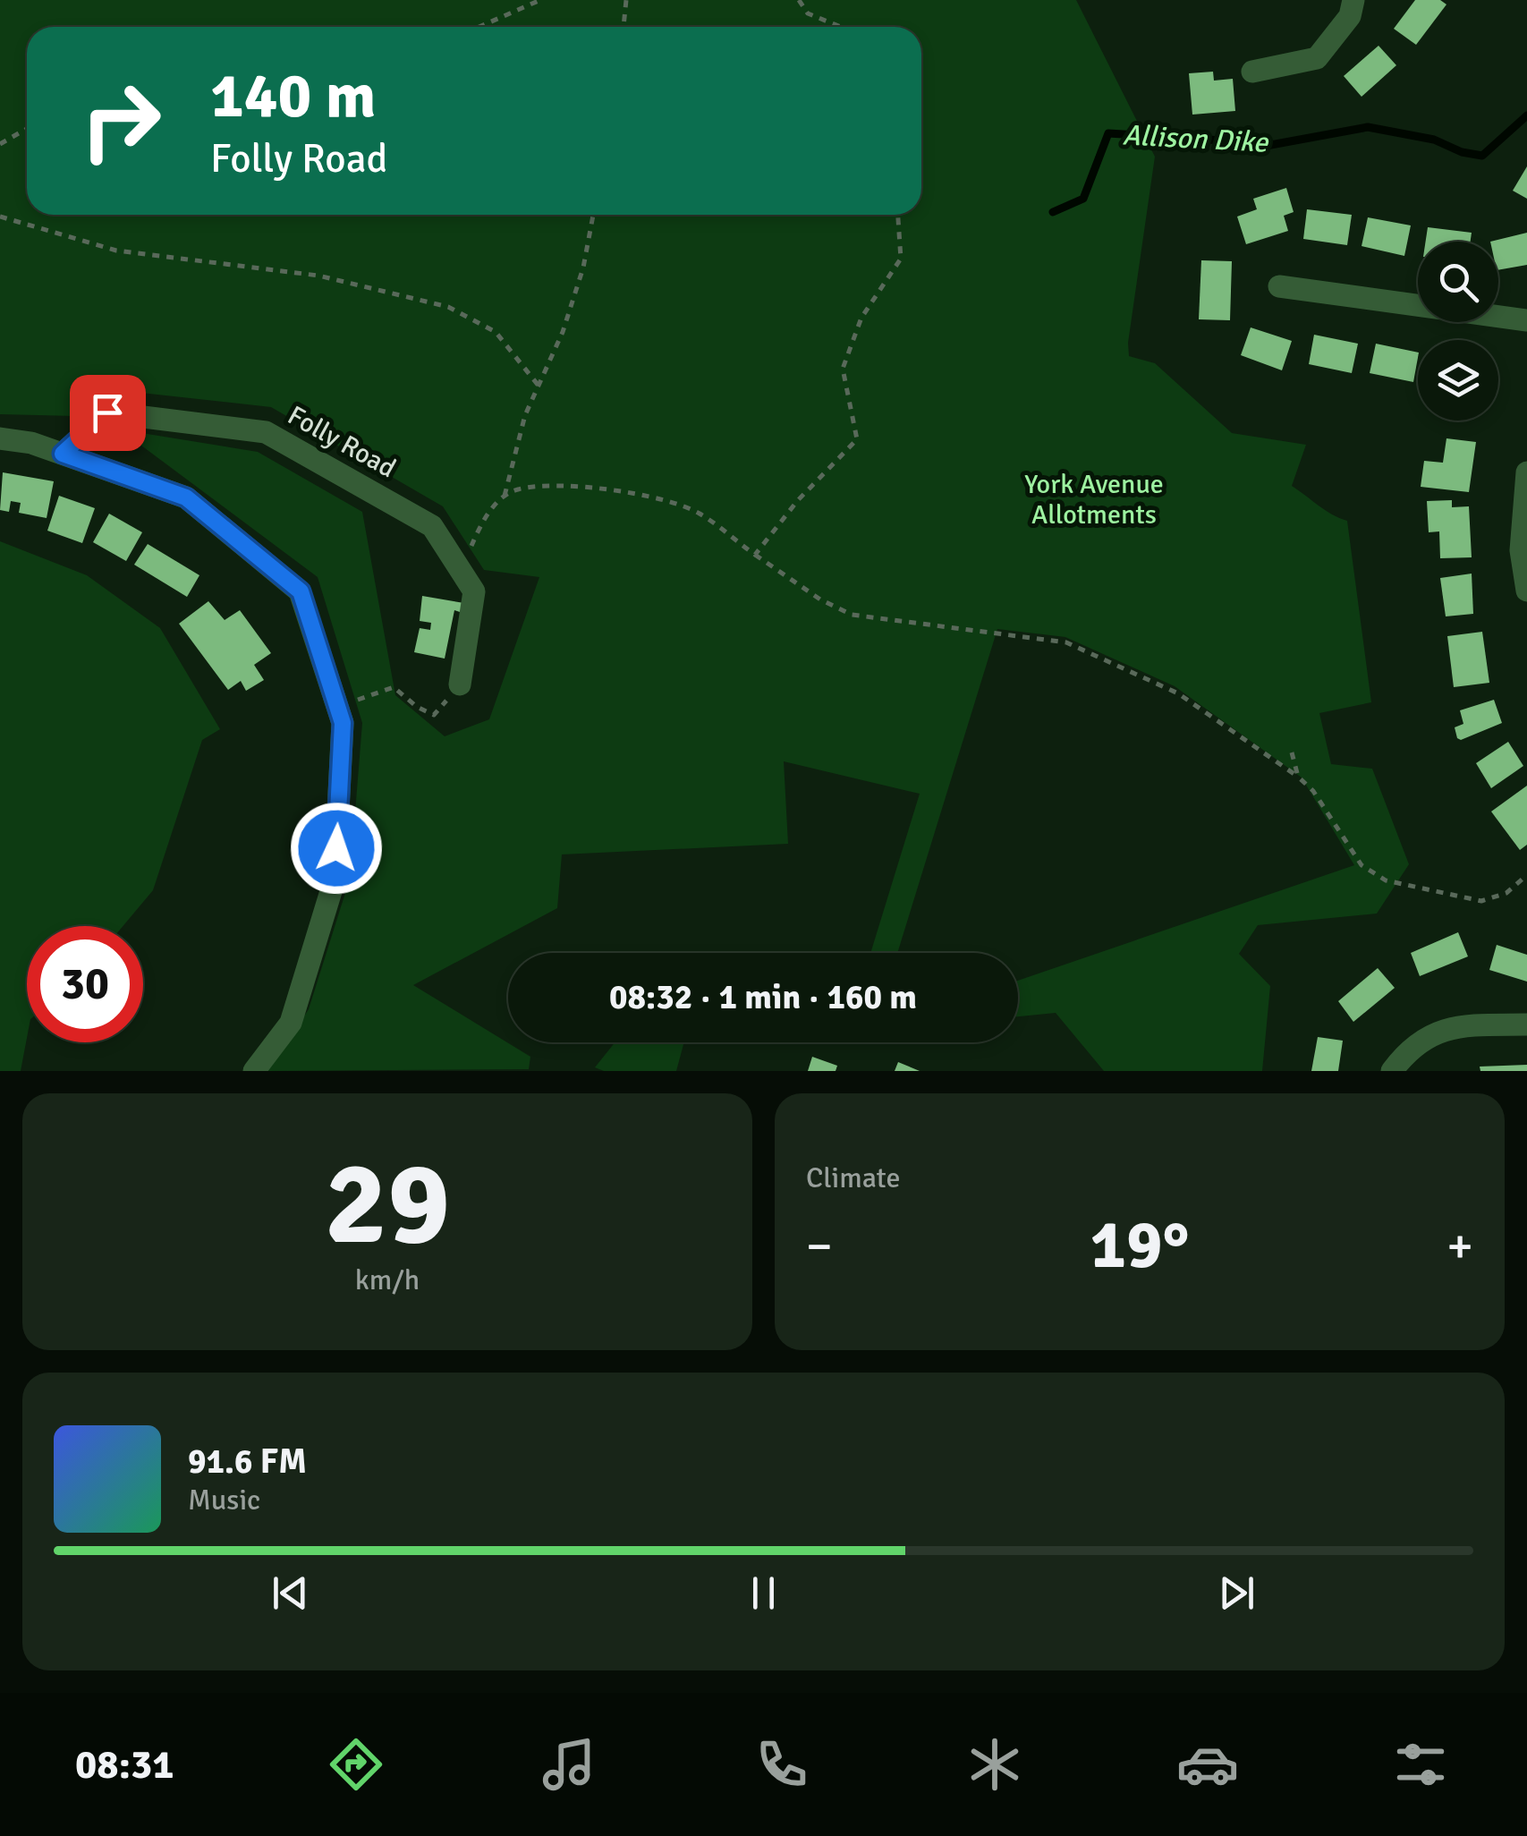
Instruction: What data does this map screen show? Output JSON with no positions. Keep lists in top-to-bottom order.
{
  "streets": {
    "street": ["Folly Road"]
  },
  "water": ["Allison Dike"],
  "parks": ["York Avenue Allotments"],
  "page": {
    "turn": ["140 m", "Folly Road"],
    "limit": "30",
    "trip": "08:32 · 1 min · 160 m",
    "tile": [
      ["29", "km/h"],
      "Climate"
    ],
    "heat": ["−", "19°", "+"],
    "song": ["91.6 FM", "Music"],
    "tabs": "08:31"
  }
}
